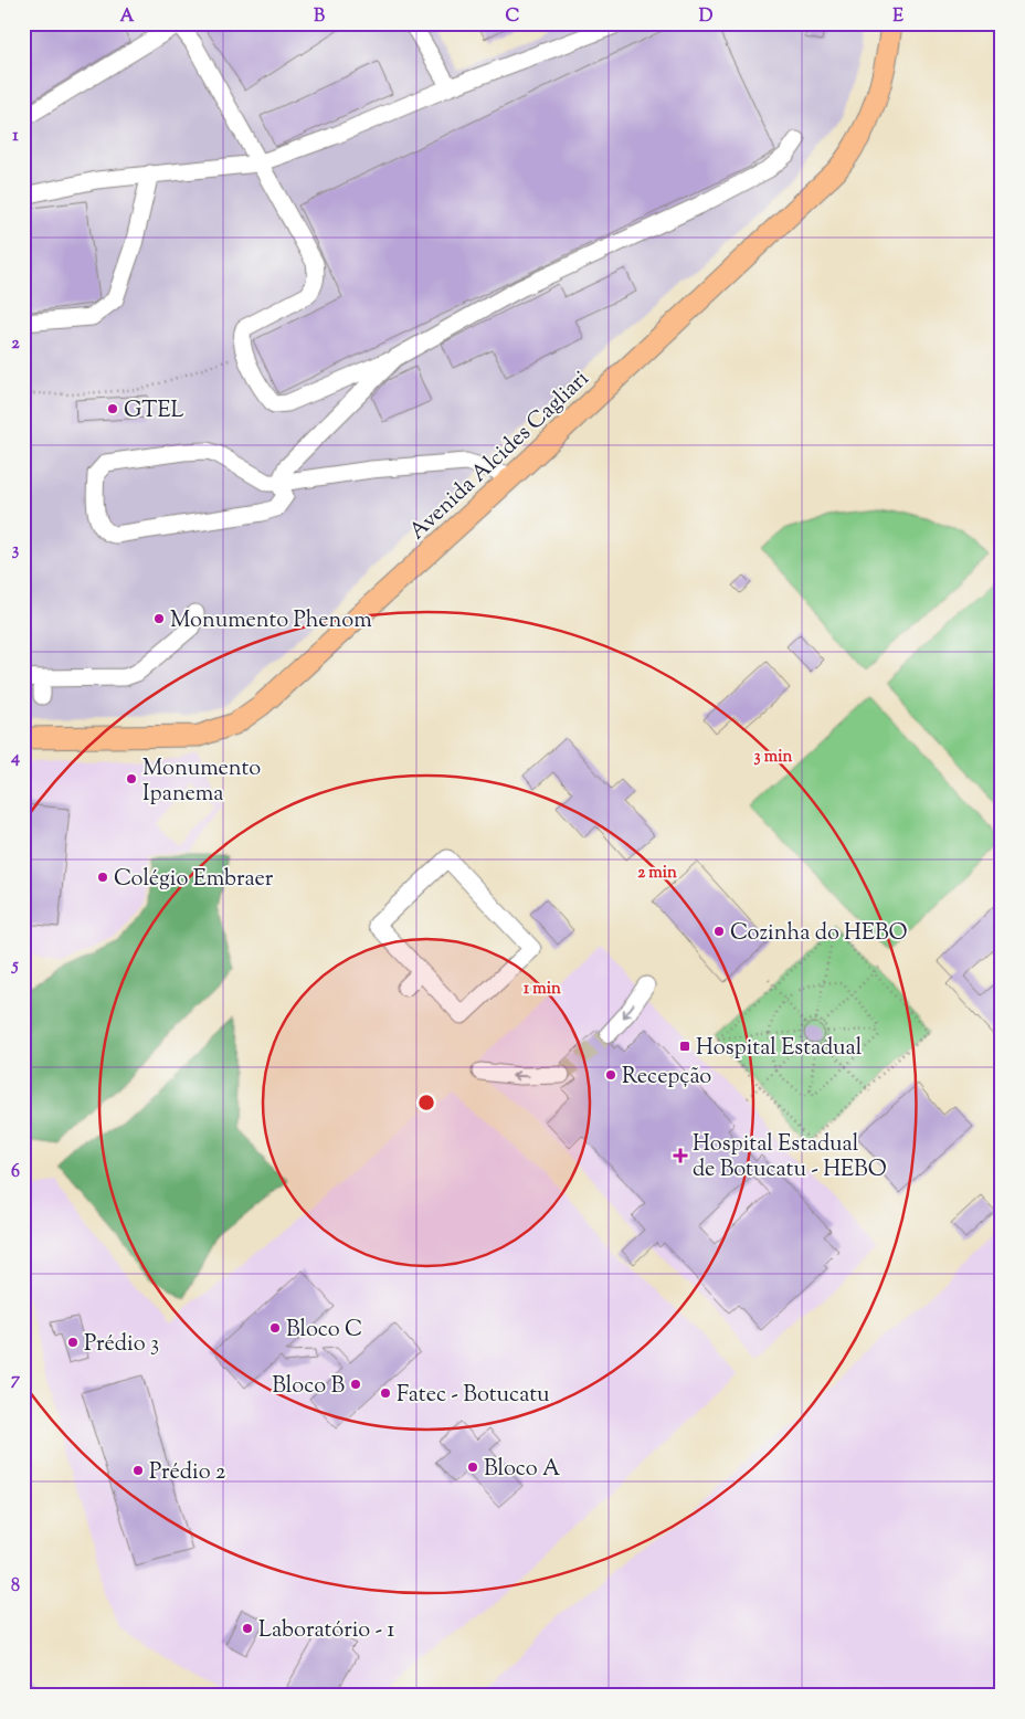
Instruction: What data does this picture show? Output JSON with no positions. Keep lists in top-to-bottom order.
{
  "streets": {
    "main road": ["Avenida Alcides Cagliari"]
  },
  "places": {
    "other": [
      "GTEL",
      "Monumento Phenom",
      "Monumento Ipanema",
      "Colégio Embraer",
      "Cozinha do HEBO",
      "Recepção",
      "Bloco C",
      "Prédio 3",
      "Bloco B",
      "Fatec - Botucatu",
      "Bloco A",
      "Prédio 2",
      "Laboratório - 1"
    ],
    "transit": ["Hospital Estadual"],
    "health": ["Hospital Estadual de Botucatu - HEBO"]
  },
  "grid": {
    "columns": [
      "A",
      "B",
      "C",
      "D",
      "E"
    ],
    "rows": [
      "1",
      "2",
      "3",
      "4",
      "5",
      "6",
      "7",
      "8"
    ]
  },
  "rings": ["3 min", "2 min", "1 min"]
}
